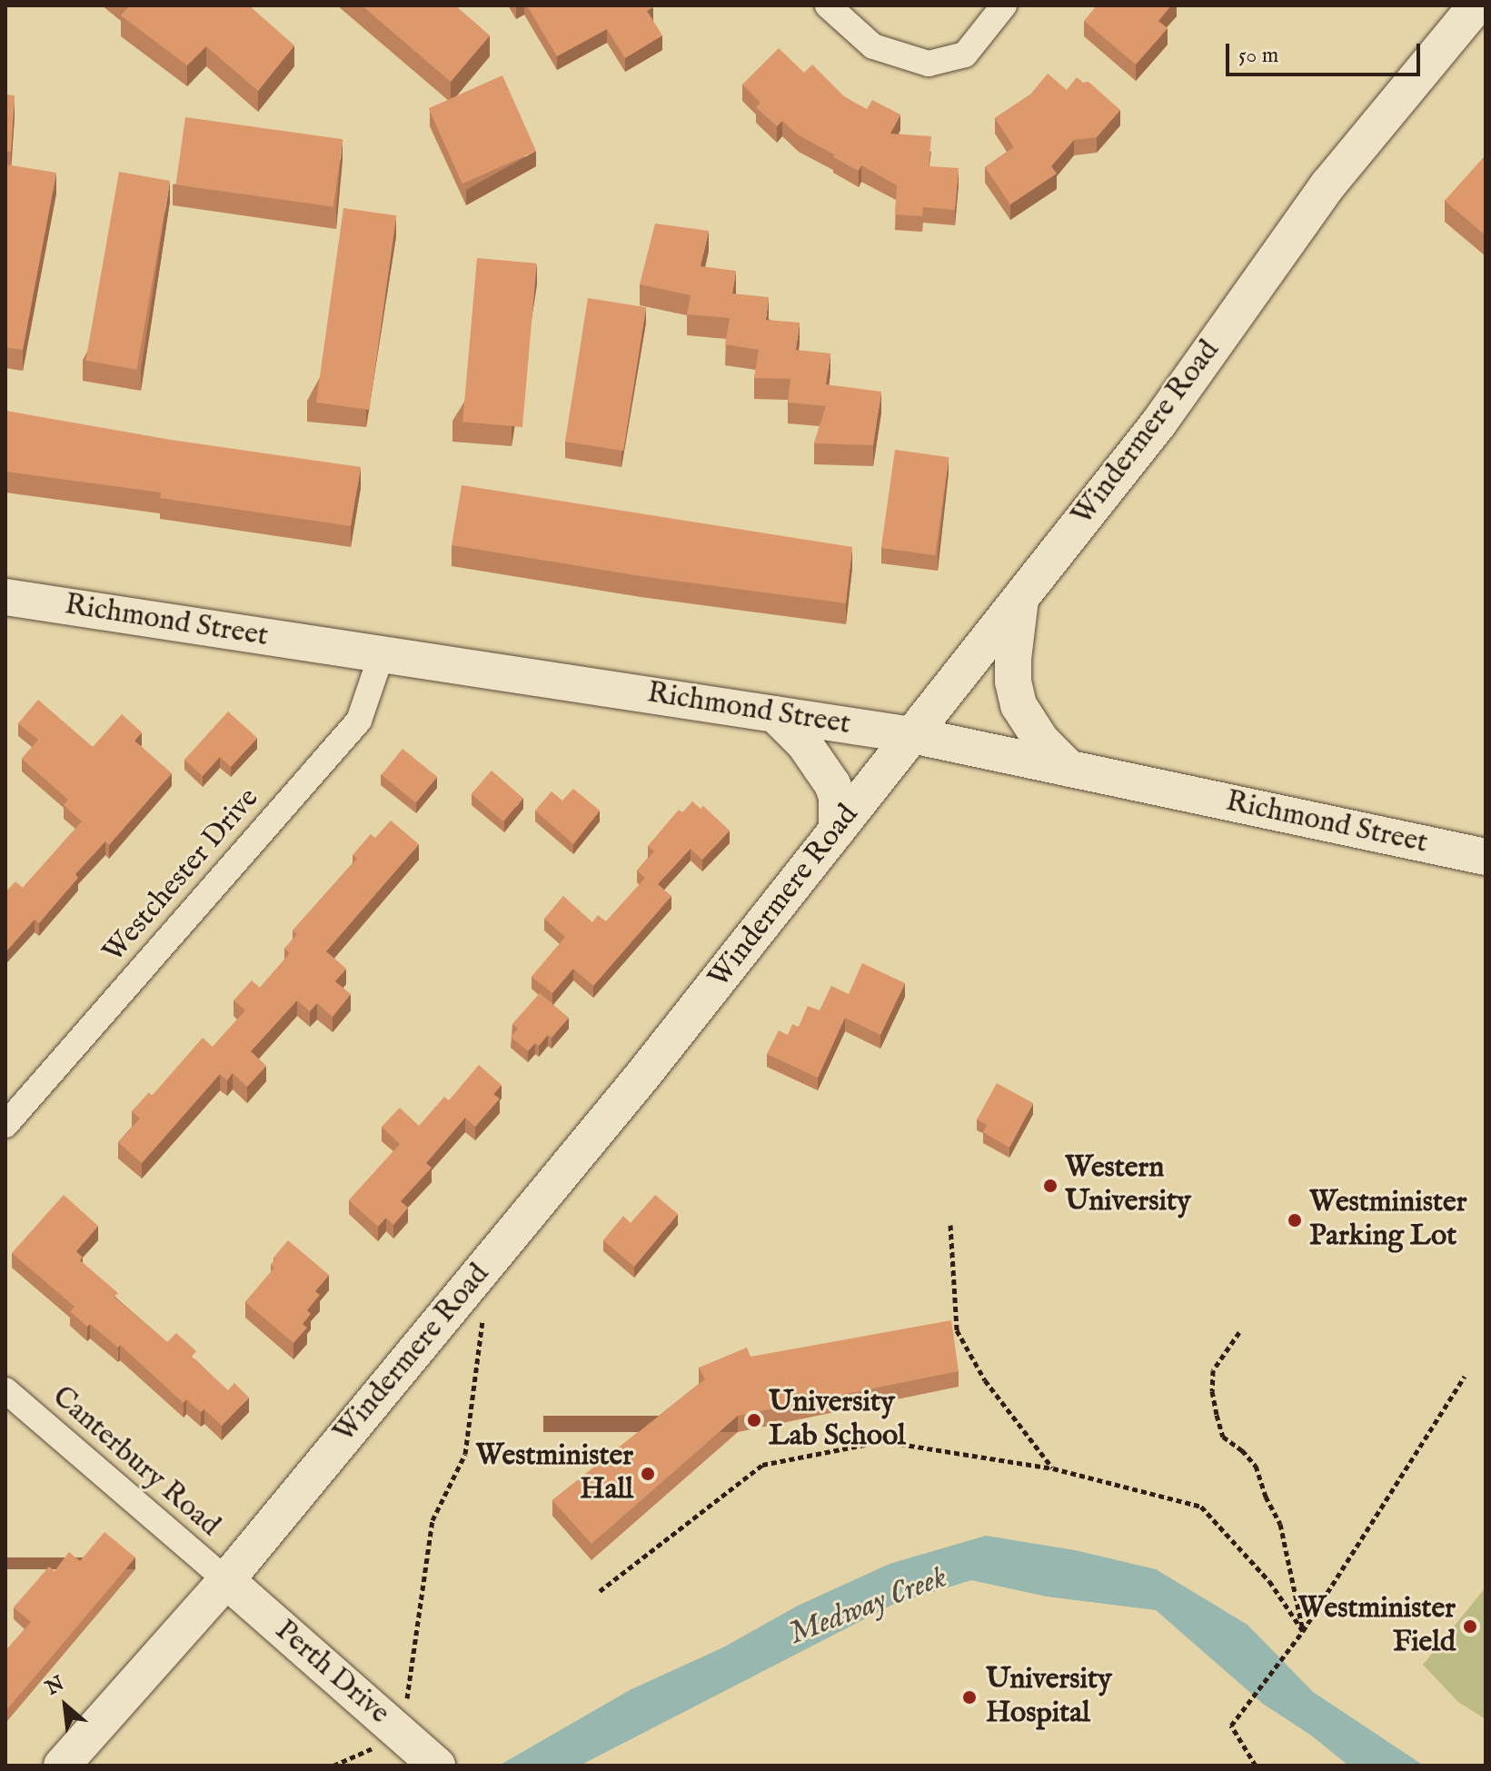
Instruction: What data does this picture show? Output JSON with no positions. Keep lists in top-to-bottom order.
{
  "streets": {
    "main road": ["Windermere Road", "Richmond Street", "Perth Drive"],
    "street": ["Westchester Drive", "Canterbury Road"]
  },
  "crossings": [
    ["Windermere Road", "Richmond Street"],
    ["Windermere Road", "Canterbury Road"],
    ["Windermere Road", "Perth Drive"],
    ["Richmond Street", "Westchester Drive"],
    ["Canterbury Road", "Perth Drive"]
  ],
  "water": ["Medway Creek"],
  "places": [
    "Western University",
    "Westminister Parking Lot",
    "University Lab School",
    "Westminister Hall",
    "Westminister Field",
    "University Hospital"
  ],
  "scale_bar": "50 m",
  "north": "top left"
}
